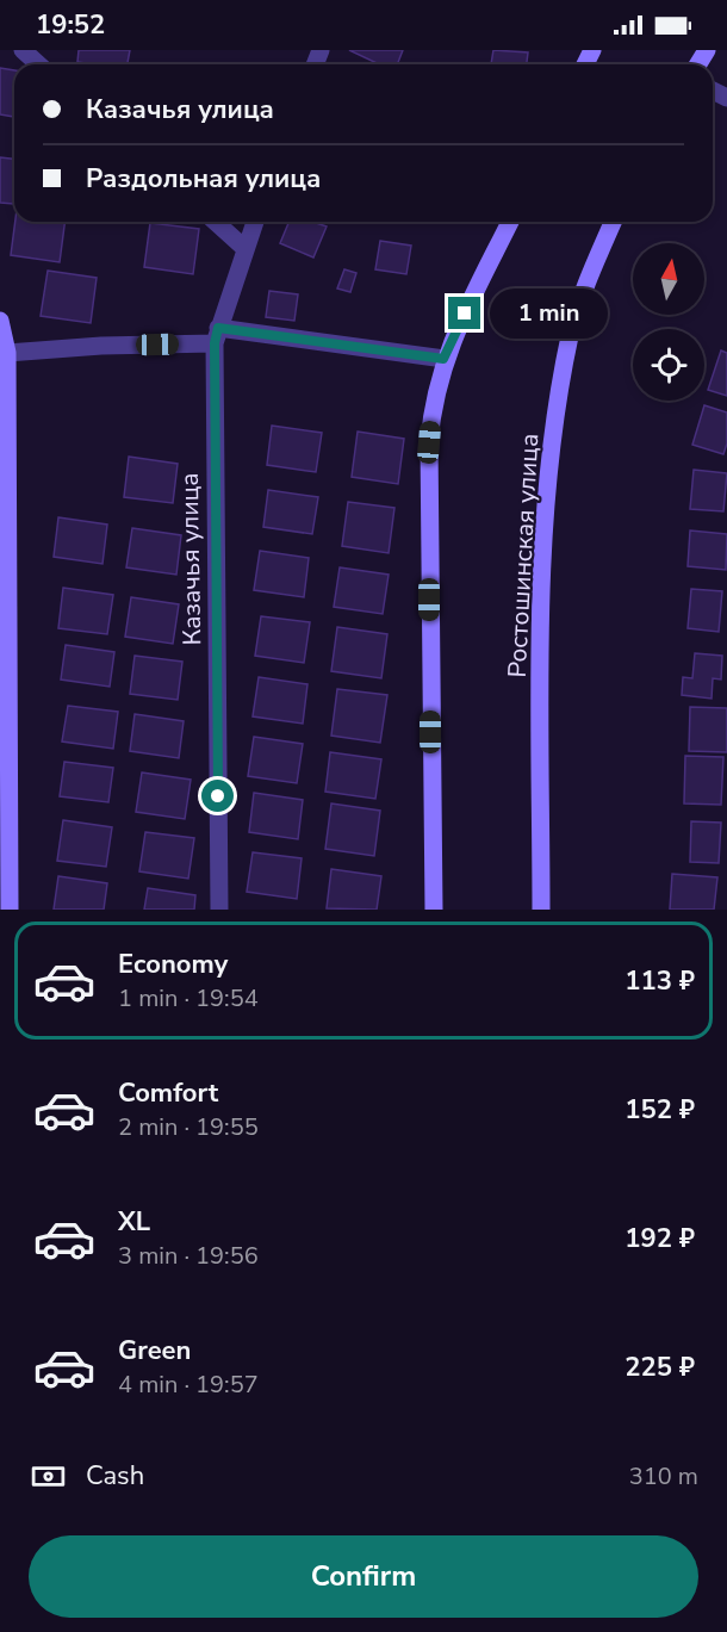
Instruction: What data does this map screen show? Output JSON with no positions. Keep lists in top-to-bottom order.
{
  "streets": {
    "main road": ["Ростошинская улица"],
    "street": ["Казачья улица"]
  },
  "north": "top",
  "page": {
    "status": "19:52",
    "banner": ["Казачья улица", "Раздольная улица"],
    "bubble": "1 min",
    "list": [
      {
        "name": "Economy",
        "note": "1 min · 19:54",
        "value": "113 ₽"
      },
      {
        "name": "Comfort",
        "note": "2 min · 19:55",
        "value": "152 ₽"
      },
      {
        "name": "XL",
        "note": "3 min · 19:56",
        "value": "192 ₽"
      },
      {
        "name": "Green",
        "note": "4 min · 19:57",
        "value": "225 ₽"
      }
    ],
    "pay": ["Cash", "310 m"],
    "buttons": "Confirm"
  }
}
